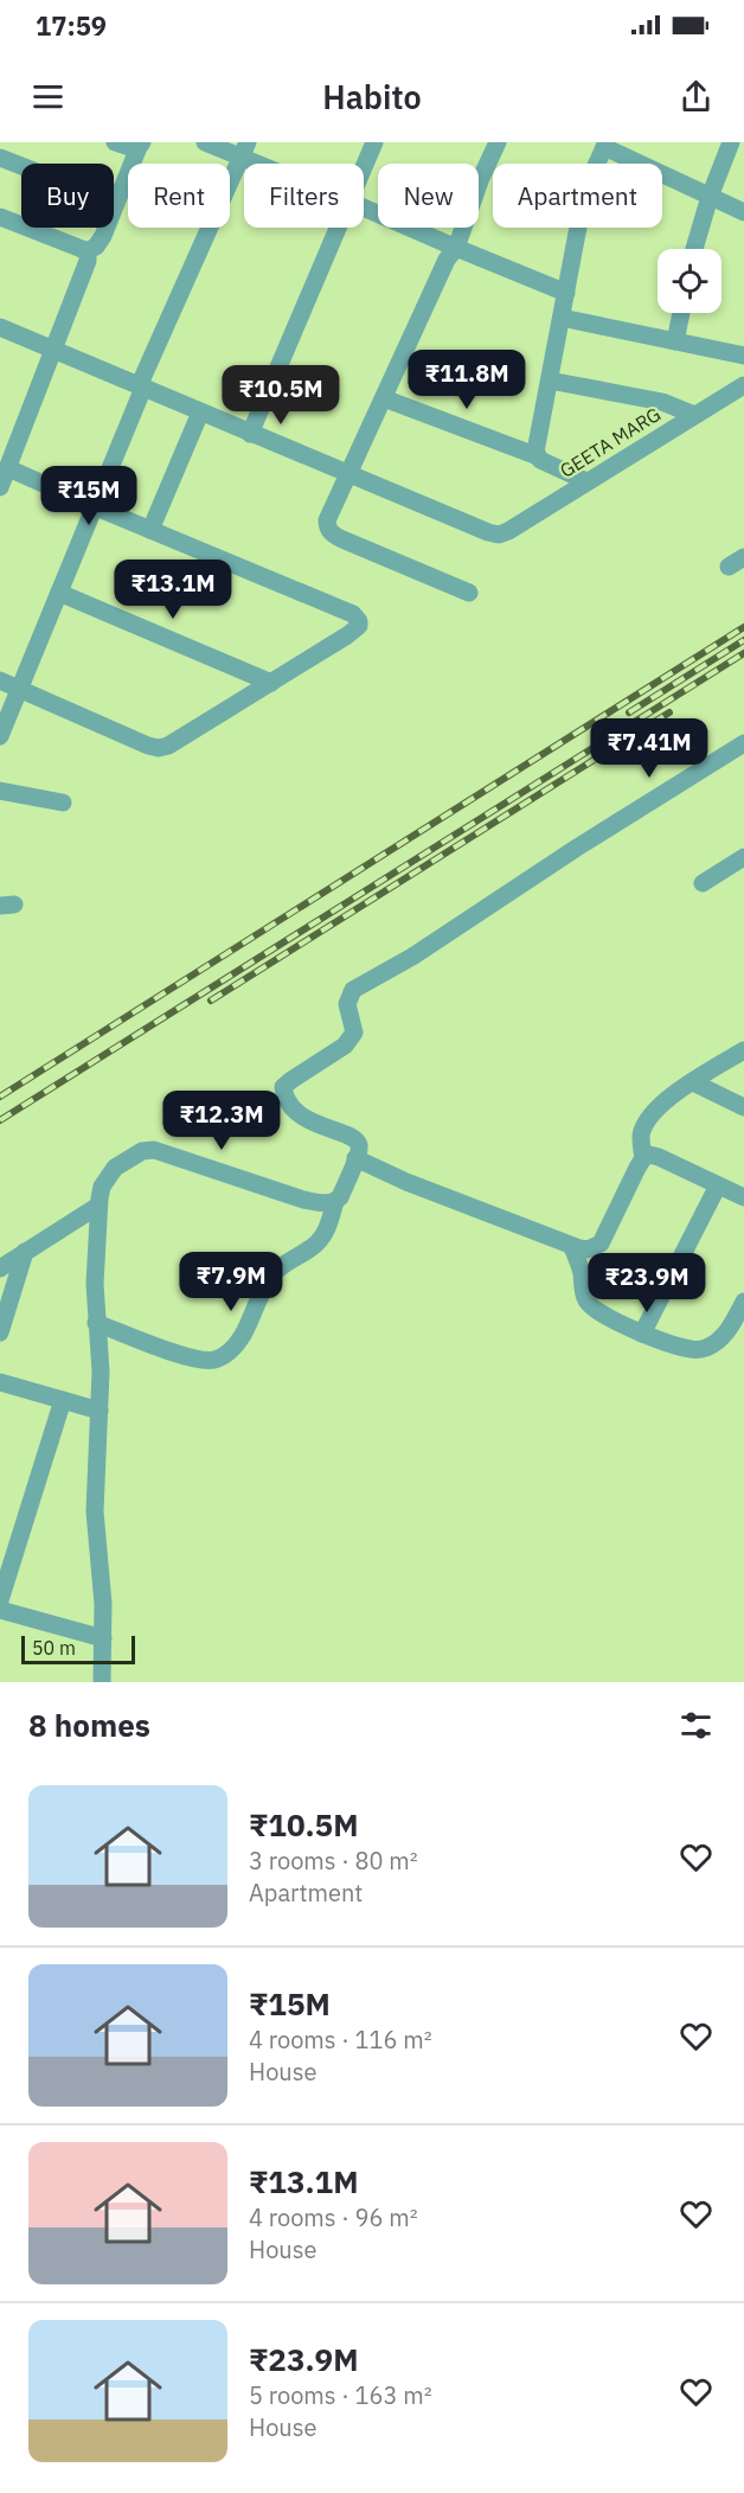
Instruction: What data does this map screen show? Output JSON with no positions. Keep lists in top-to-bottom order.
{
  "streets": {
    "street": ["GEETA MARG"]
  },
  "scale_bar": "50 m",
  "page": {
    "status": "17:59",
    "header": "Habito",
    "chip": [
      "Buy",
      "Rent",
      "Filters",
      "New",
      "Apartment"
    ],
    "price": [
      "₹11.8M",
      "₹10.5M",
      "₹15M",
      "₹13.1M",
      "₹7.41M",
      "₹12.3M",
      "₹7.9M",
      "₹23.9M"
    ],
    "scale": "50 m",
    "heading": "8 homes",
    "list": [
      {
        "name": "₹10.5M",
        "note": "3 rooms · 80 m² · Apartment"
      },
      {
        "name": "₹15M",
        "note": "4 rooms · 116 m² · House"
      },
      {
        "name": "₹13.1M",
        "note": "4 rooms · 96 m² · House"
      },
      {
        "name": "₹23.9M",
        "note": "5 rooms · 163 m² · House"
      }
    ]
  }
}
